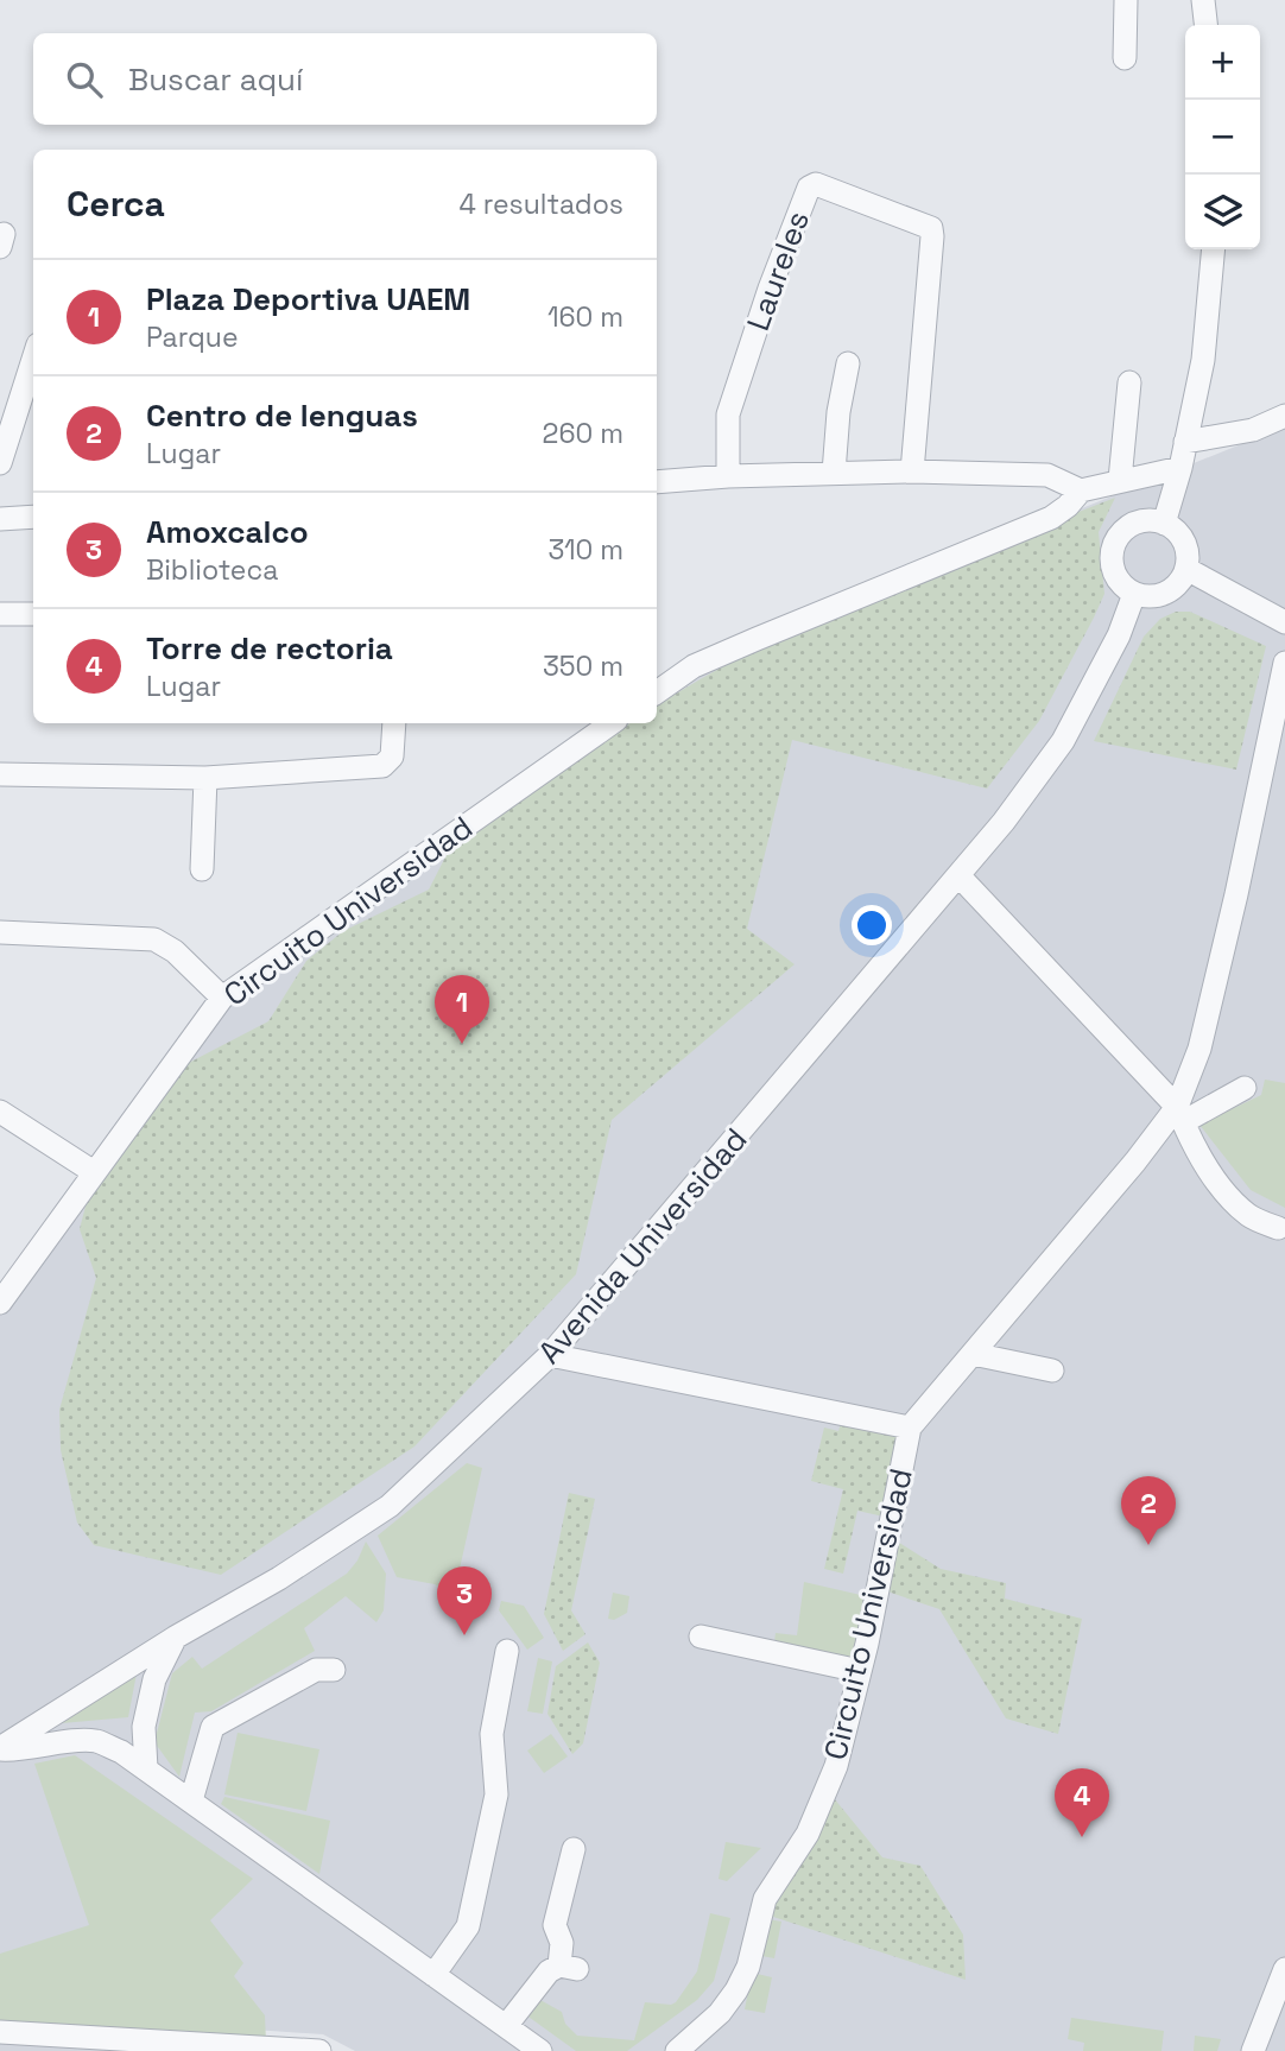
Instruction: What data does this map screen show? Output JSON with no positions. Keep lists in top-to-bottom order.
{
  "streets": {
    "street": ["Laureles", "Circuito Universidad", "Avenida Universidad"]
  },
  "crossings": [
    ["Circuito Universidad", "Avenida Universidad"]
  ],
  "page": {
    "map_buttons": ["+", "−"],
    "search": "Buscar aquí",
    "heading": ["Cerca", "4 resultados"],
    "list": [
      {
        "mark": "1",
        "name": "Plaza Deportiva UAEM",
        "note": "Parque",
        "value": "160 m"
      },
      {
        "mark": "2",
        "name": "Centro de lenguas",
        "note": "Lugar",
        "value": "260 m"
      },
      {
        "mark": "3",
        "name": "Amoxcalco",
        "note": "Biblioteca",
        "value": "310 m"
      },
      {
        "mark": "4",
        "name": "Torre de rectoria",
        "note": "Lugar",
        "value": "350 m"
      }
    ],
    "pins": [
      "1",
      "2",
      "3",
      "4"
    ]
  }
}
